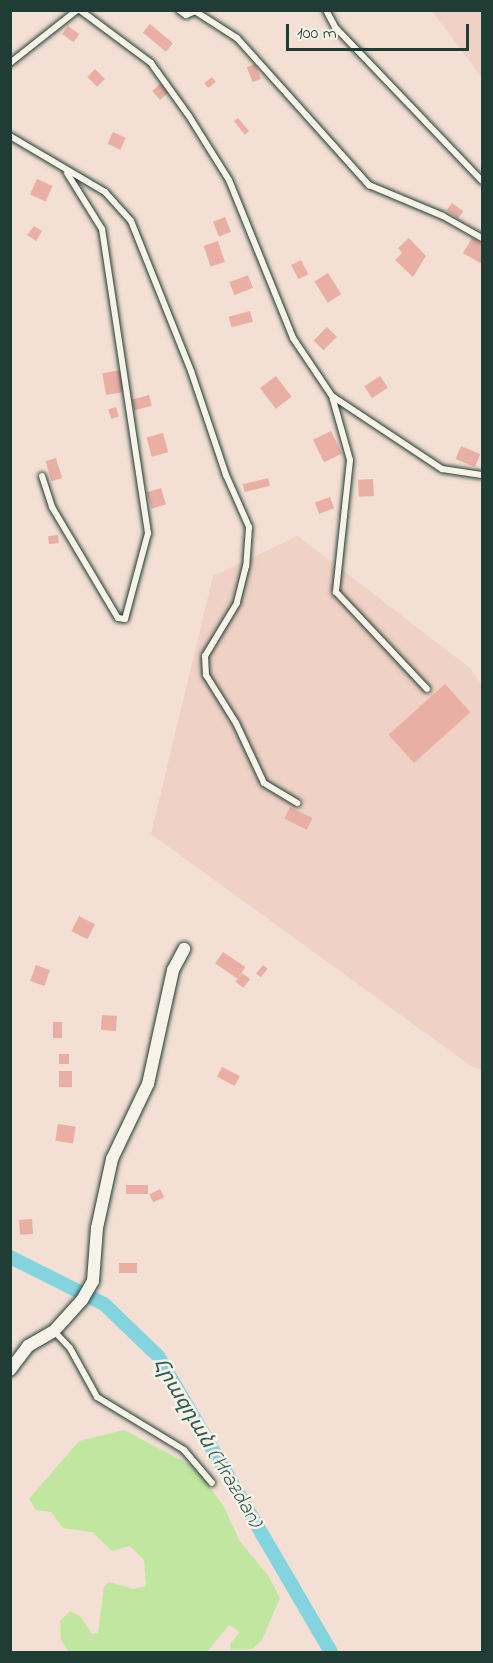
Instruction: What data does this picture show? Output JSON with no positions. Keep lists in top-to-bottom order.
{
  "water": ["Հրազդան (Hrazdan)"],
  "scale_bar": "100 m"
}
